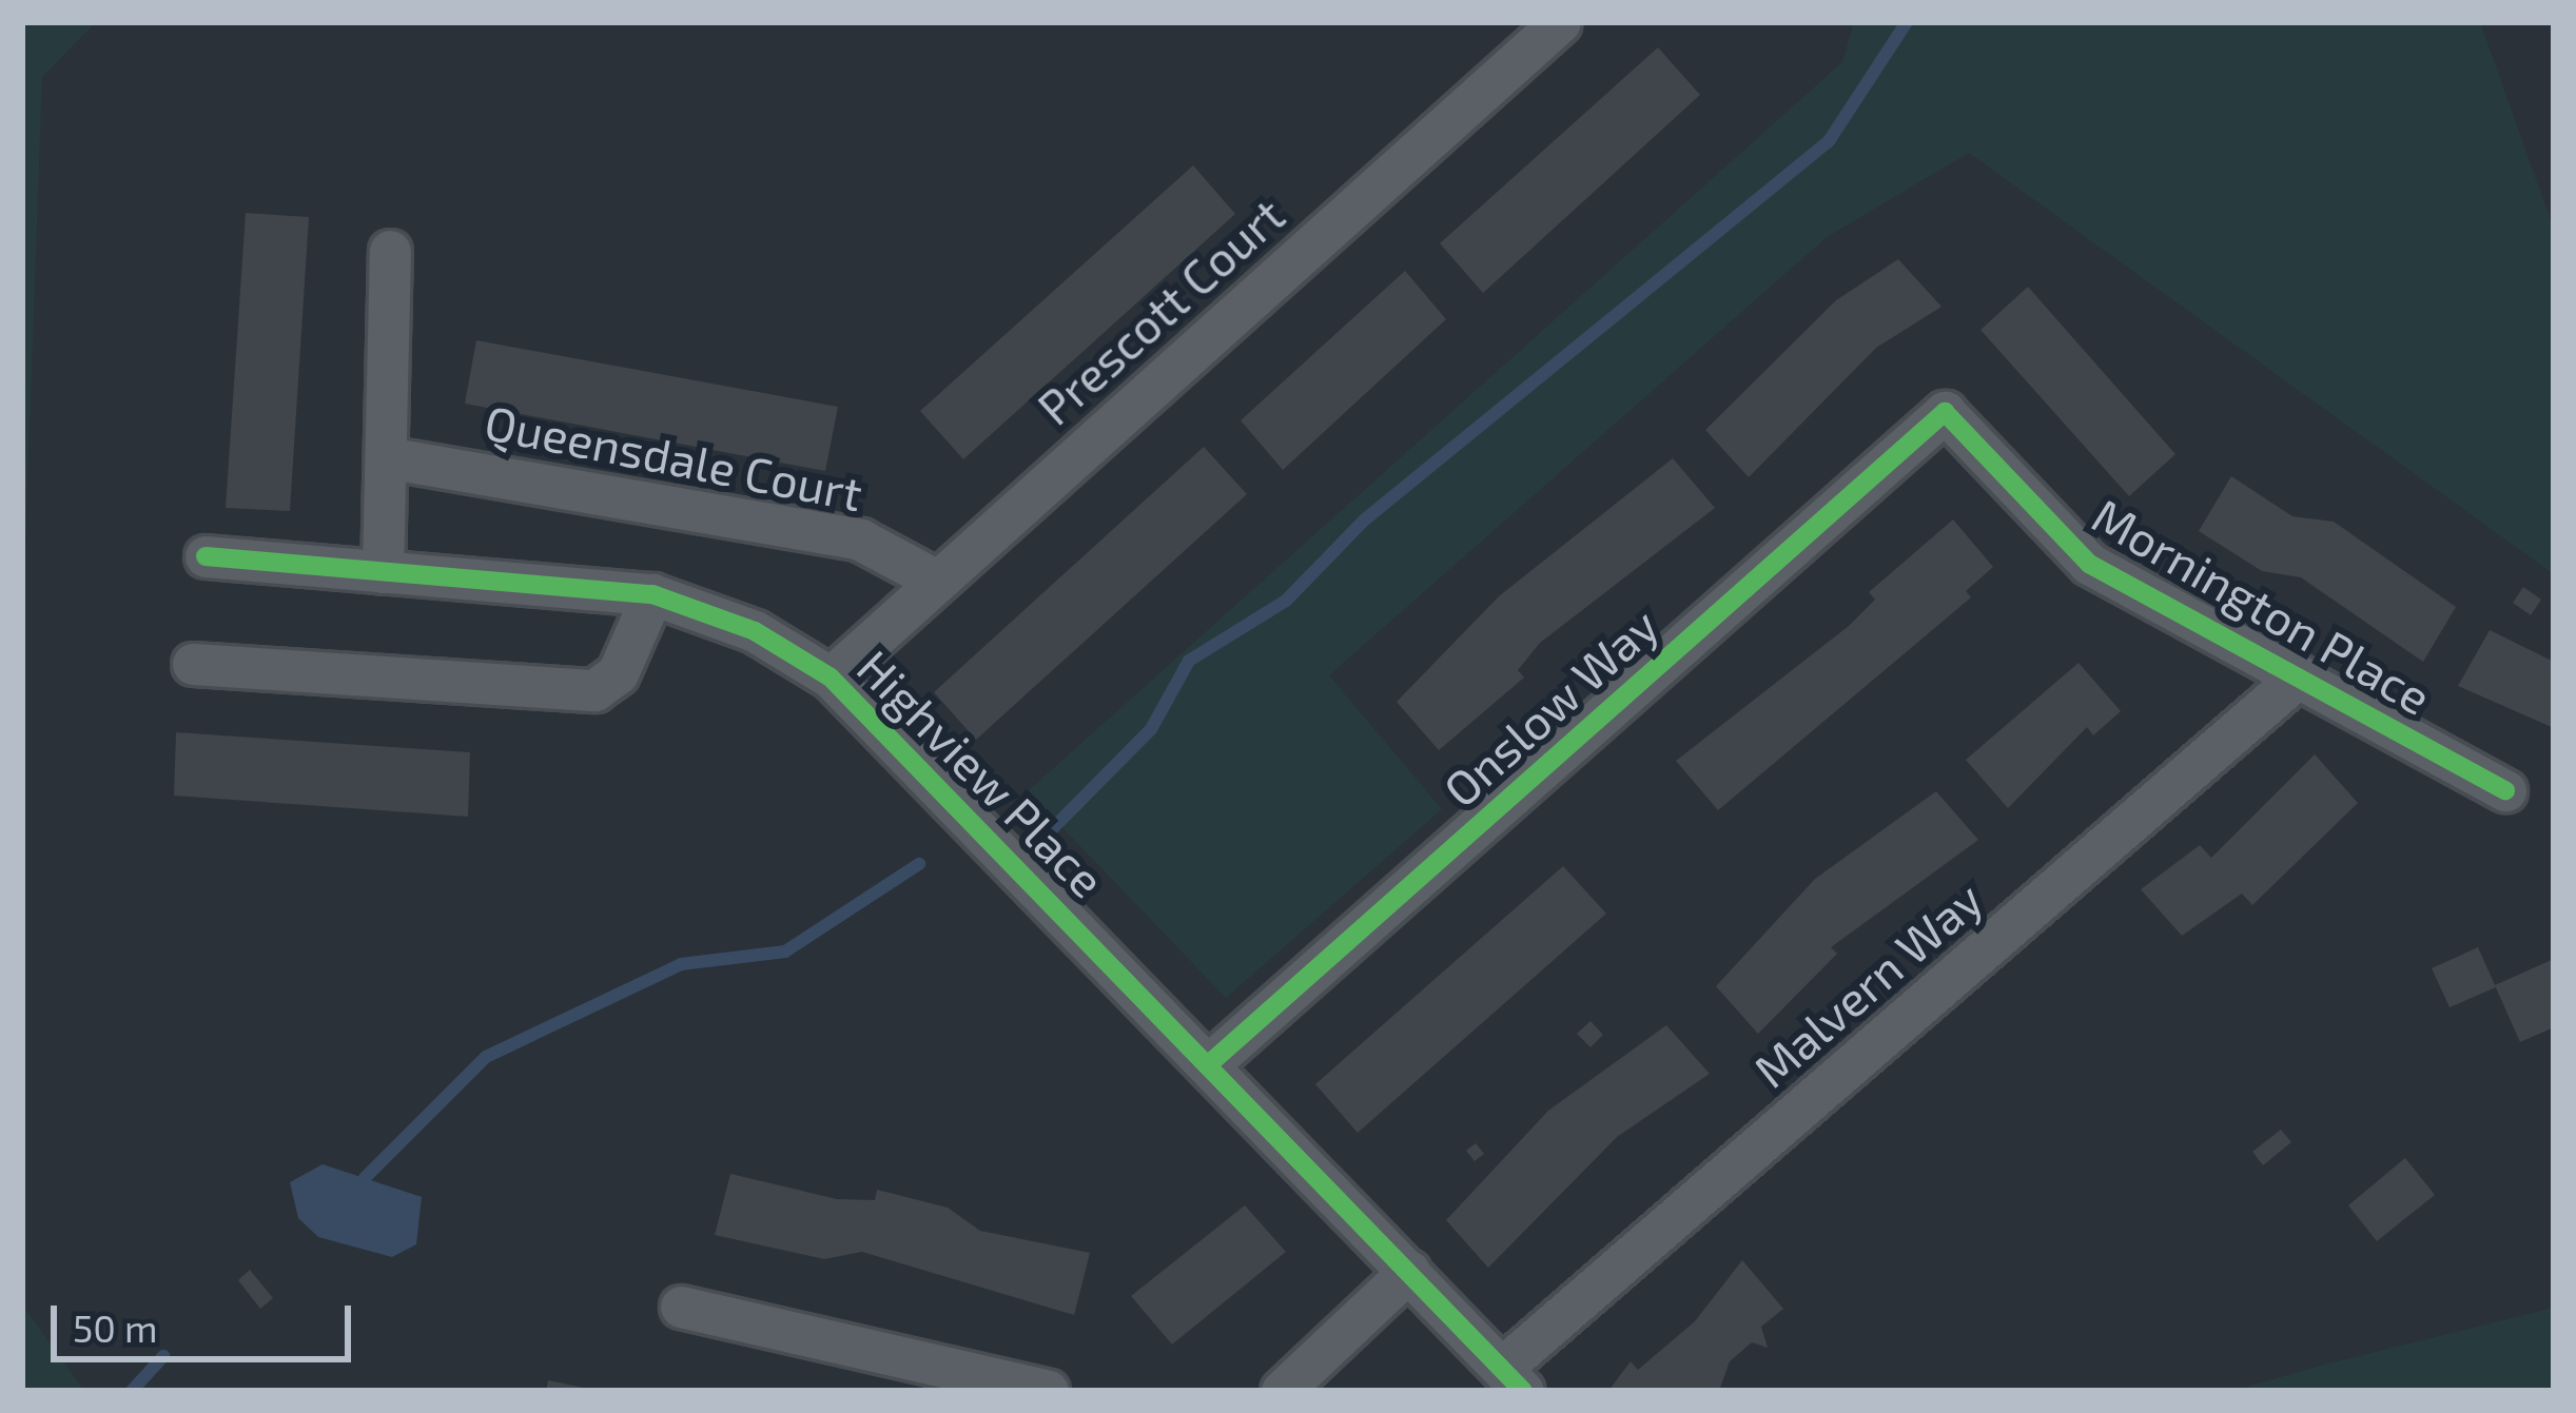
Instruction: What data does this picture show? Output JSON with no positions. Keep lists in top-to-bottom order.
{
  "streets": {
    "street": [
      "Prescott Court",
      "Queensdale Court",
      "Mornington Place",
      "Onslow Way",
      "Highview Place",
      "Malvern Way"
    ]
  },
  "crossings": [
    ["Prescott Court", "Queensdale Court"],
    ["Prescott Court", "Highview Place"],
    ["Mornington Place", "Onslow Way"],
    ["Mornington Place", "Malvern Way"],
    ["Onslow Way", "Highview Place"],
    ["Highview Place", "Malvern Way"]
  ],
  "scale_bar": "50 m"
}
